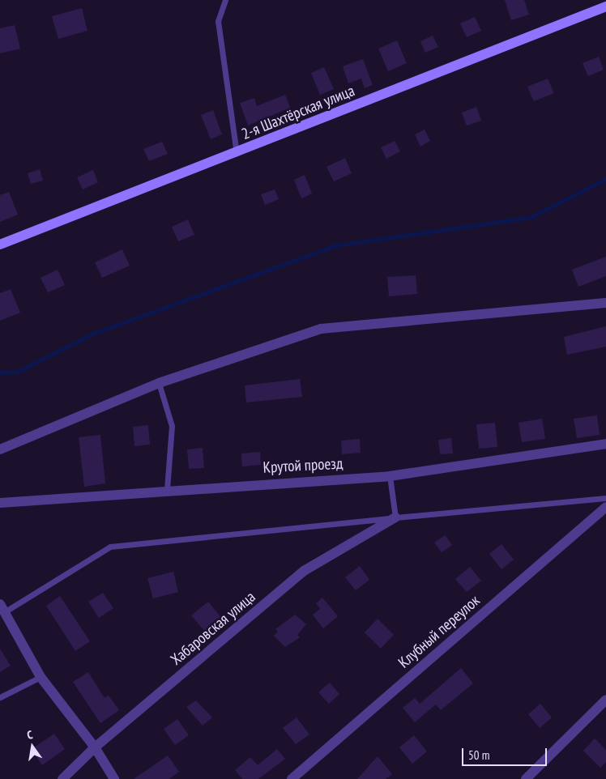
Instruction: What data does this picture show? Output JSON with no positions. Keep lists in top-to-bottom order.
{
  "streets": {
    "main road": ["2-я Шахтёрская улица"],
    "street": ["Крутой проезд", "Хабаровская улица", "Клубный переулок"]
  },
  "scale_bar": "50 m",
  "north": "top"
}
